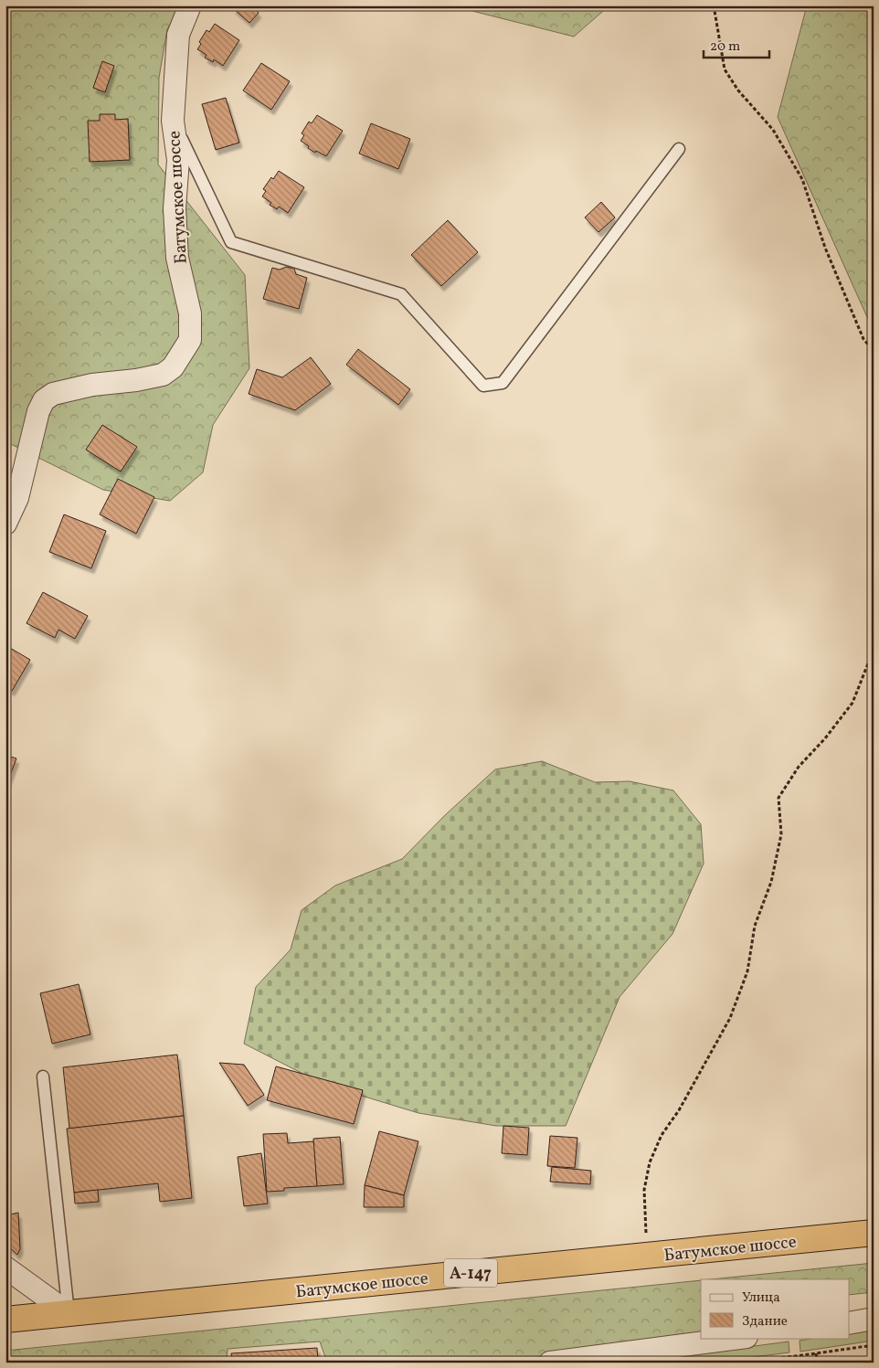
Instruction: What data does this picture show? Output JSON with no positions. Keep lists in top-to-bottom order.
{
  "streets": {
    "highway": ["Батумское шоссе", "А-147"]
  },
  "legend": ["Улица", "Здание"],
  "scale_bar": "20 m"
}
